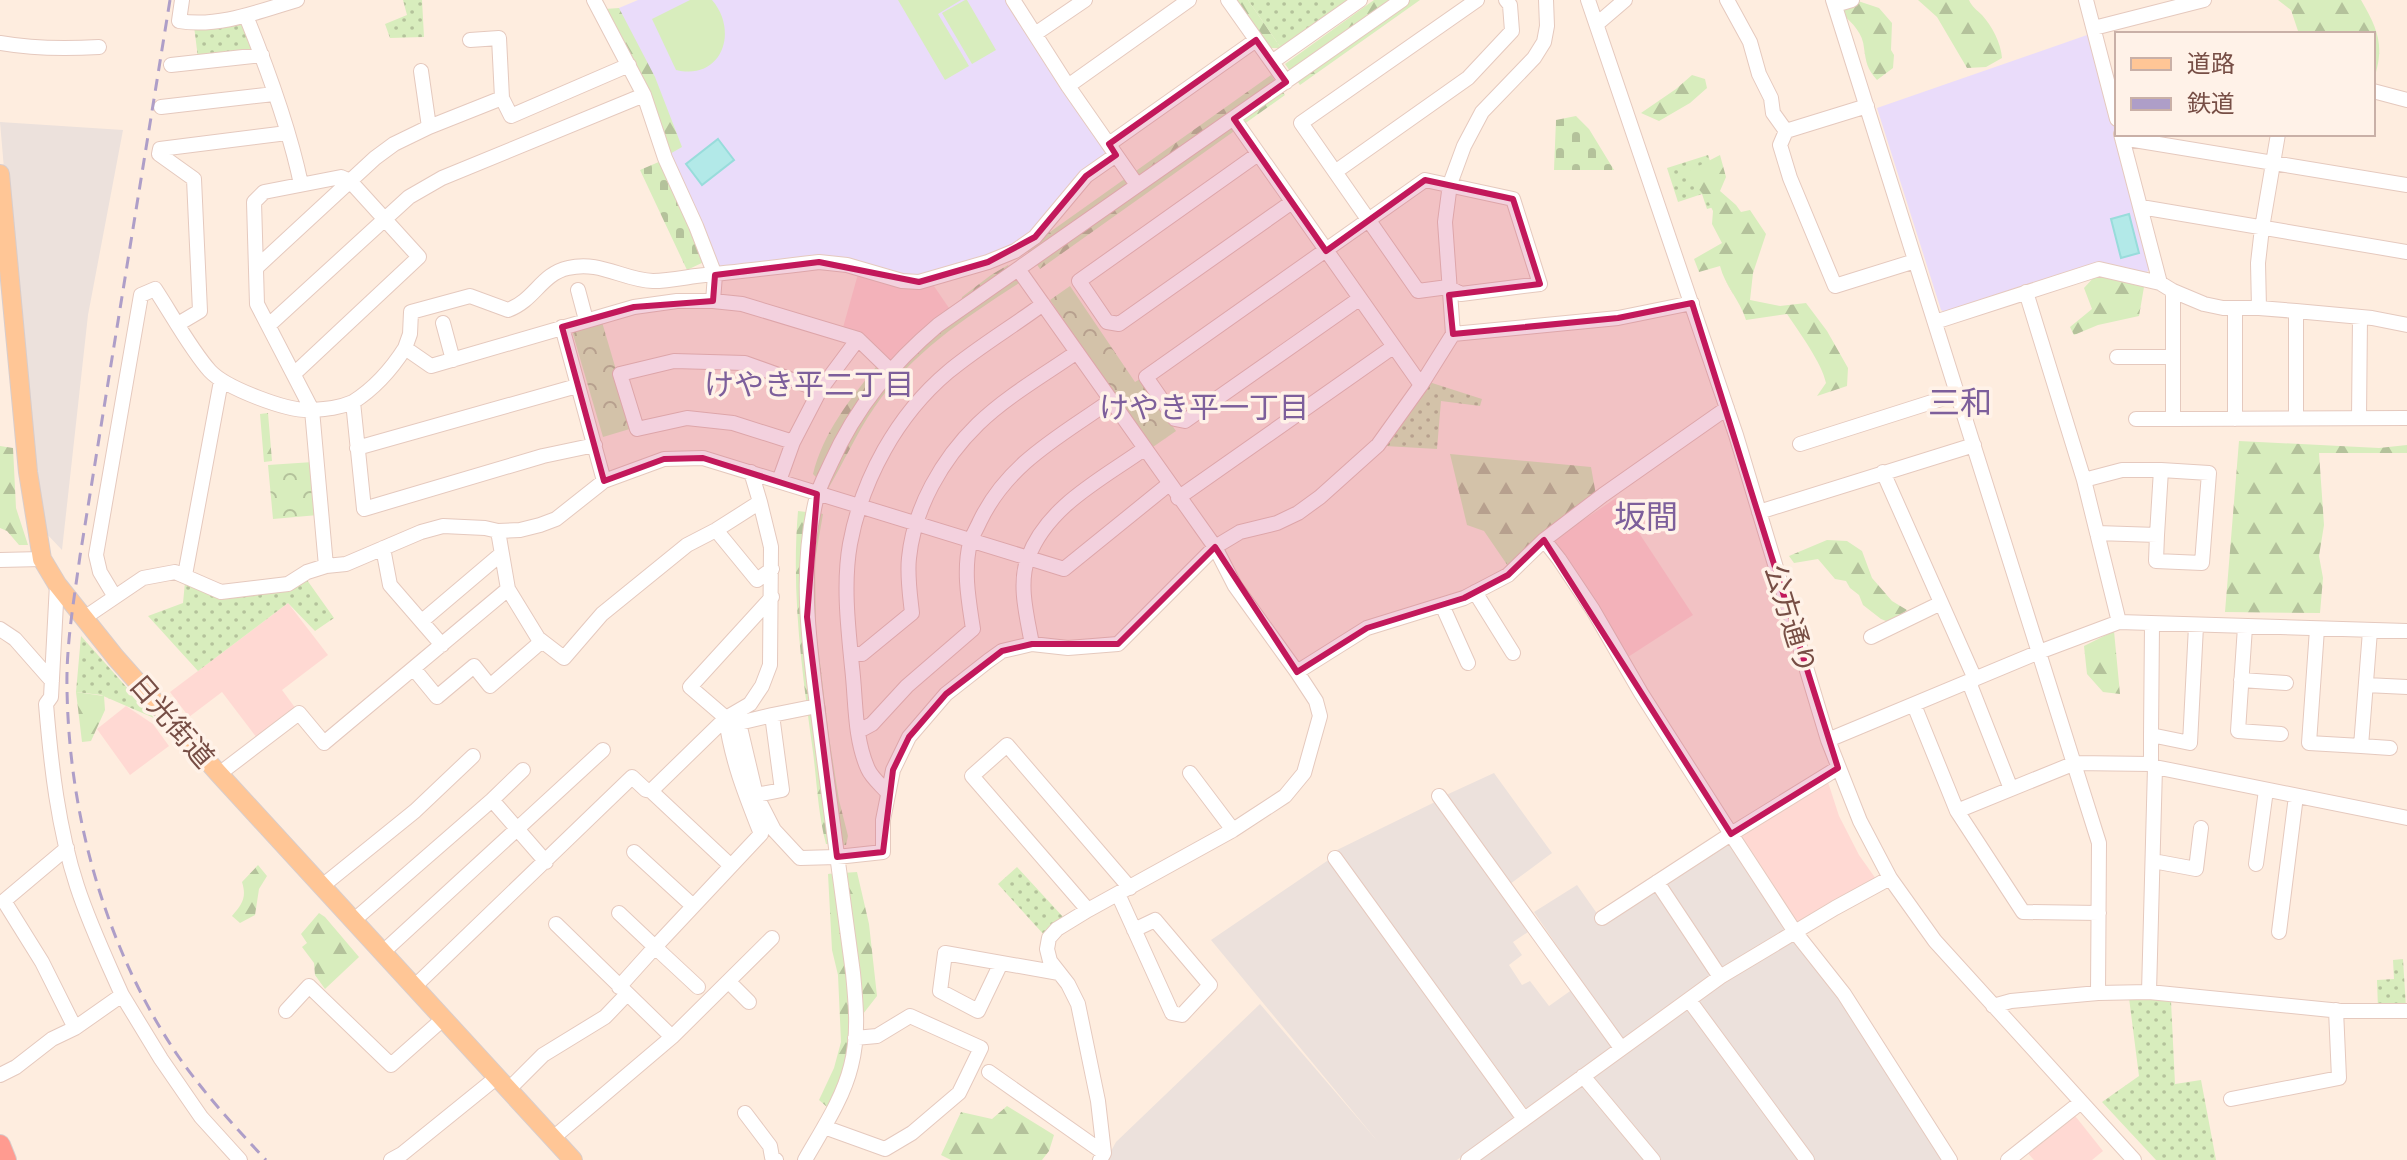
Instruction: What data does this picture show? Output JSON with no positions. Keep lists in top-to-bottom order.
{
  "streets": {
    "main road": ["日光街道"],
    "street": ["公方通り"]
  },
  "districts": [
    "けやき平二丁目",
    "三和",
    "けやき平一丁目",
    "坂間"
  ],
  "legend": ["道路", "鉄道"]
}
